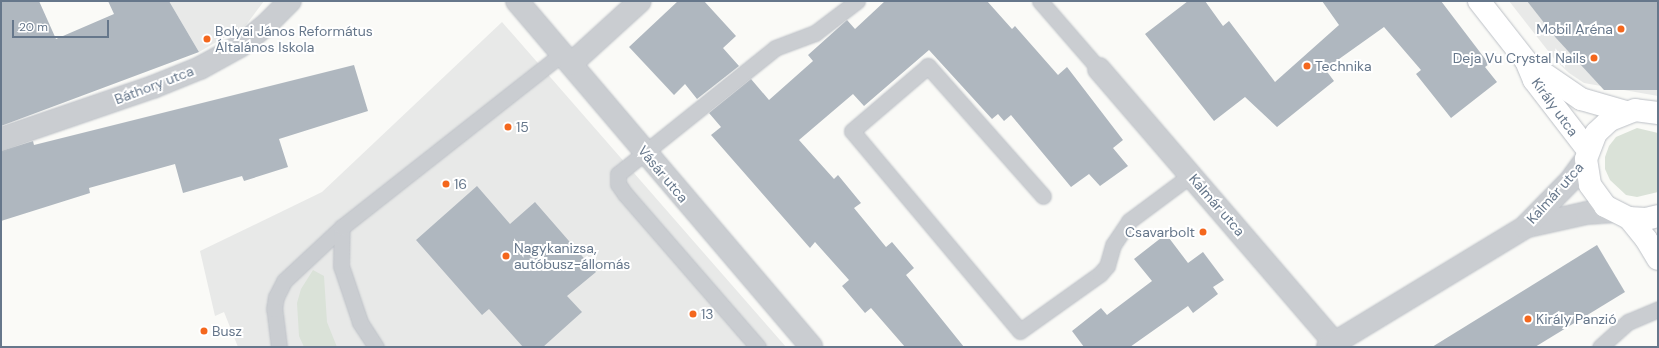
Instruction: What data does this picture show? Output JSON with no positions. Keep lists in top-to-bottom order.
{
  "streets": {
    "street": [
      "Báthory utca",
      "Király utca",
      "Vásár utca",
      "Kalmár utca"
    ]
  },
  "crossings": [
    ["Király utca", "Kalmár utca"]
  ],
  "places": [
    "Mobil Aréna",
    "Bolyai János Református Általános Iskola",
    "Deja Vu Crystal Nails",
    "Technika",
    "15",
    "16",
    "Csavarbolt",
    "Nagykanizsa, autóbusz-állomás",
    "13",
    "Király Panzió",
    "Busz"
  ],
  "scale_bar": "20 m"
}
